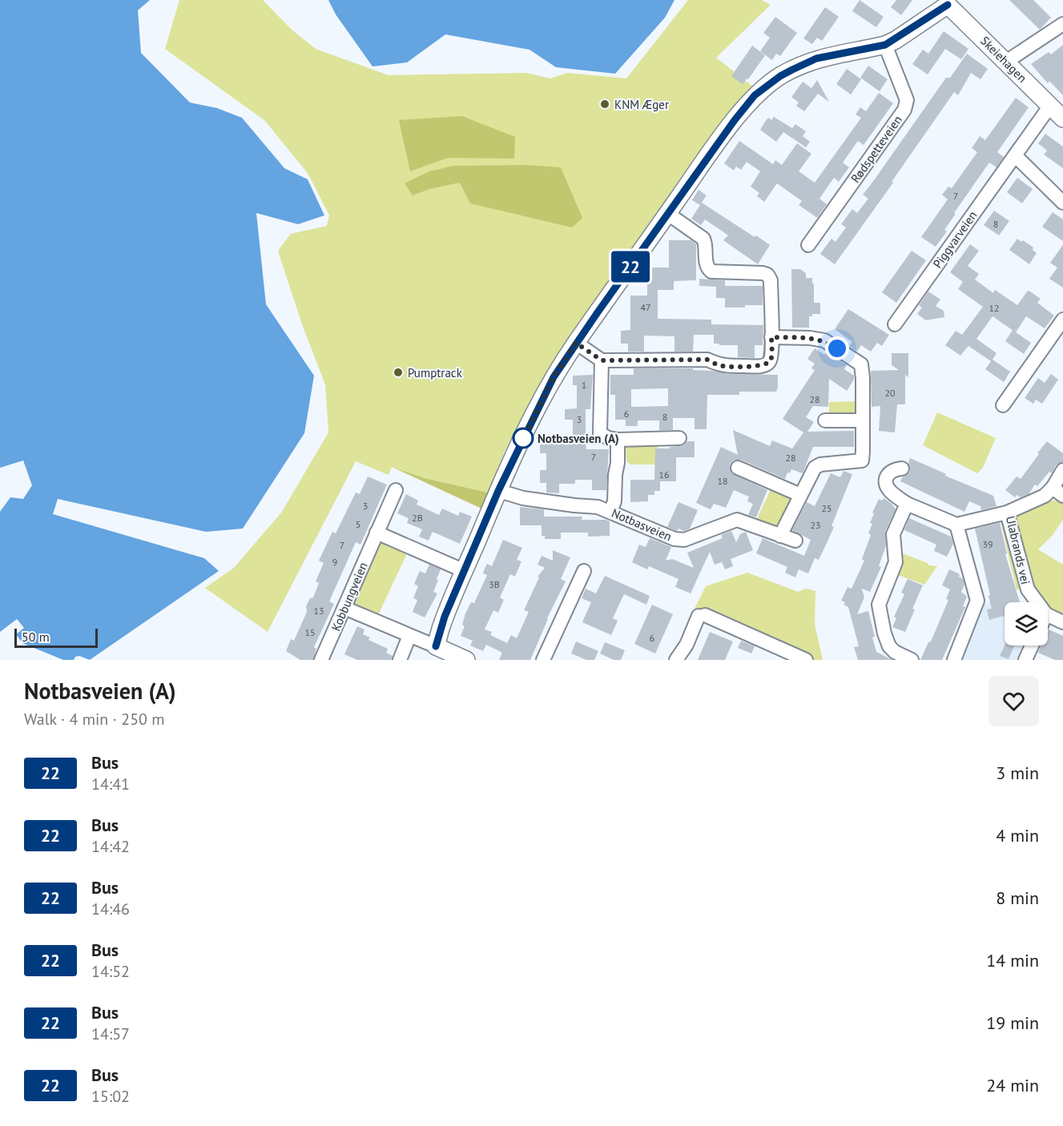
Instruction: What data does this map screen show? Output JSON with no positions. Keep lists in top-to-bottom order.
{
  "streets": {
    "street": [
      "Skeiehagen",
      "Rødspetteveien",
      "Piggvarveien",
      "Notbasveien",
      "Ulabrands vei",
      "Kobbungveien"
    ]
  },
  "crossings": [
    ["Skeiehagen", "Piggvarveien"]
  ],
  "places": ["KNM Æger", "Pumptrack", "Notbasveien (A)"],
  "lines": ["bus line 22"],
  "house_numbers": [
    "7",
    "8",
    "47",
    "12",
    "1",
    "20",
    "28",
    "6",
    "8",
    "3",
    "7",
    "28",
    "16",
    "18",
    "3",
    "25",
    "2B",
    "5",
    "23",
    "39",
    "7",
    "9",
    "3B",
    "13",
    "15",
    "6"
  ],
  "scale_bar": "50 m",
  "page": {
    "on_map": "22",
    "scale": "50 m",
    "heading": ["Notbasveien (A)", "Walk · 4 min · 250 m"],
    "list": [
      {
        "mark": "22",
        "name": "Bus",
        "note": "14:41",
        "value": "3 min"
      },
      {
        "mark": "22",
        "name": "Bus",
        "note": "14:42",
        "value": "4 min"
      },
      {
        "mark": "22",
        "name": "Bus",
        "note": "14:46",
        "value": "8 min"
      },
      {
        "mark": "22",
        "name": "Bus",
        "note": "14:52",
        "value": "14 min"
      },
      {
        "mark": "22",
        "name": "Bus",
        "note": "14:57",
        "value": "19 min"
      },
      {
        "mark": "22",
        "name": "Bus",
        "note": "15:02",
        "value": "24 min"
      }
    ]
  }
}
